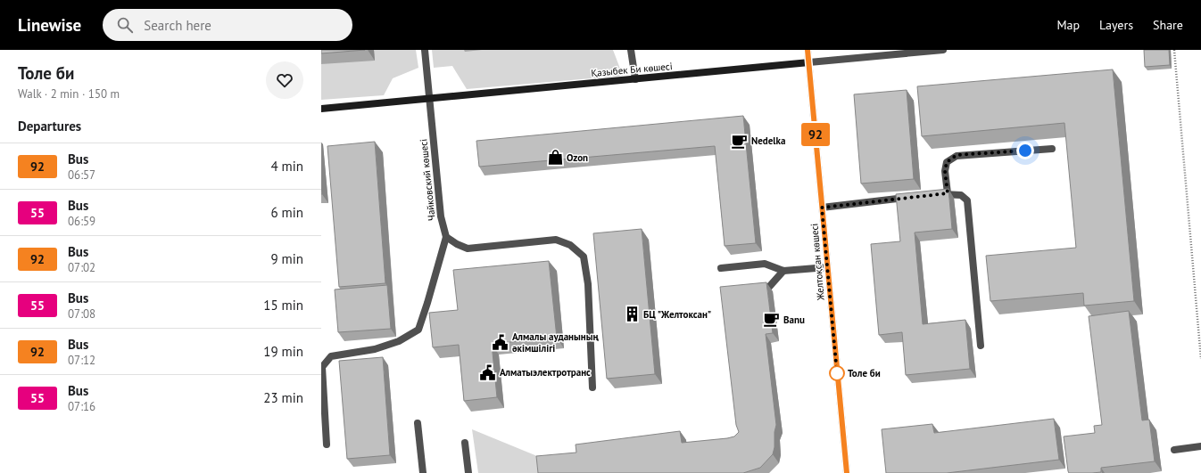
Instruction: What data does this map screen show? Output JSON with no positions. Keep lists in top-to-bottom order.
{
  "streets": {
    "street": ["Қазыбек Би көшесі", "Чайковский көшесі", "Желтоқсан көшесі"]
  },
  "crossings": [
    ["Қазыбек Би көшесі", "Чайковский көшесі"],
    ["Қазыбек Би көшесі", "Желтоқсан көшесі"]
  ],
  "places": {
    "cafe": ["Nedelka", "Banu"],
    "shop": ["Ozon"],
    "building": ["БЦ \"Желтоксан\""],
    "public building": ["Алмалы ауданының әкімшілігі", "Алматыэлектротранс"],
    "other": ["Толе би"]
  },
  "lines": ["bus line 92"],
  "page": {
    "header": "Linewise",
    "search": "Search here",
    "nav": ["Map", "Layers", "Share"],
    "heading": [
      ["Толе би", "Walk · 2 min · 150 m"],
      "Departures"
    ],
    "on_map": "92",
    "list": [
      {
        "mark": "92",
        "name": "Bus",
        "note": "06:57",
        "value": "4 min"
      },
      {
        "mark": "55",
        "name": "Bus",
        "note": "06:59",
        "value": "6 min"
      },
      {
        "mark": "92",
        "name": "Bus",
        "note": "07:02",
        "value": "9 min"
      },
      {
        "mark": "55",
        "name": "Bus",
        "note": "07:08",
        "value": "15 min"
      },
      {
        "mark": "92",
        "name": "Bus",
        "note": "07:12",
        "value": "19 min"
      },
      {
        "mark": "55",
        "name": "Bus",
        "note": "07:16",
        "value": "23 min"
      }
    ]
  }
}
